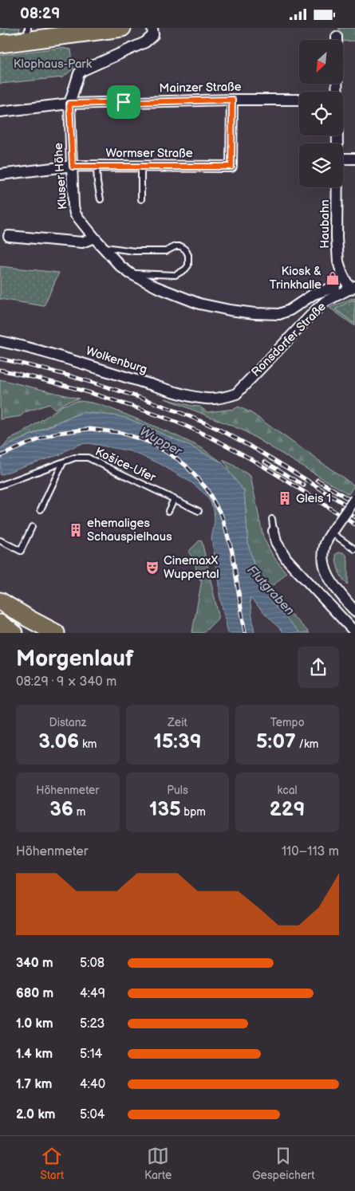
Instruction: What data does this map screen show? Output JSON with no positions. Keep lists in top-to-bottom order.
{
  "streets": {
    "street": [
      "Mainzer Straße",
      "Wormser Straße",
      "Kluser Höhe",
      "Haubahn",
      "Ronsdorfer Straße",
      "Wolkenburg"
    ],
    "lane": ["Košice-Ufer"]
  },
  "crossings": [
    ["Mainzer Straße", "Wormser Straße"],
    ["Mainzer Straße", "Kluser Höhe"],
    ["Wormser Straße", "Kluser Höhe"],
    ["Haubahn", "Ronsdorfer Straße"],
    ["Ronsdorfer Straße", "Wolkenburg"]
  ],
  "water": ["Wupper", "Flutgraben"],
  "parks": ["Klophaus-Park"],
  "places": {
    "shop": ["Kiosk & Trinkhalle"],
    "building": ["Gleis 1", "ehemaliges Schauspielhaus"],
    "theatre": ["CinemaxX Wuppertal"]
  },
  "north": "bottom left",
  "page": {
    "status": "08:29",
    "heading": ["Morgenlauf", "08:29 · 9 × 340 m"],
    "stats": [
      ["Distanz", "3.06 km"],
      ["Zeit", "15:39"],
      ["Tempo", "5:07 /km"],
      ["Höhenmeter", "36 m"],
      ["Puls", "135 bpm"],
      ["kcal", "229"]
    ],
    "chart": ["Höhenmeter", "110–113 m"],
    "list": [
      {
        "name": "340 m",
        "note": "5:08"
      },
      {
        "name": "680 m",
        "note": "4:49"
      },
      {
        "name": "1.0 km",
        "note": "5:23"
      },
      {
        "name": "1.4 km",
        "note": "5:14"
      },
      {
        "name": "1.7 km",
        "note": "4:40"
      },
      {
        "name": "2.0 km",
        "note": "5:04"
      }
    ],
    "tabs": ["Start", "Karte", "Gespeichert"]
  }
}
